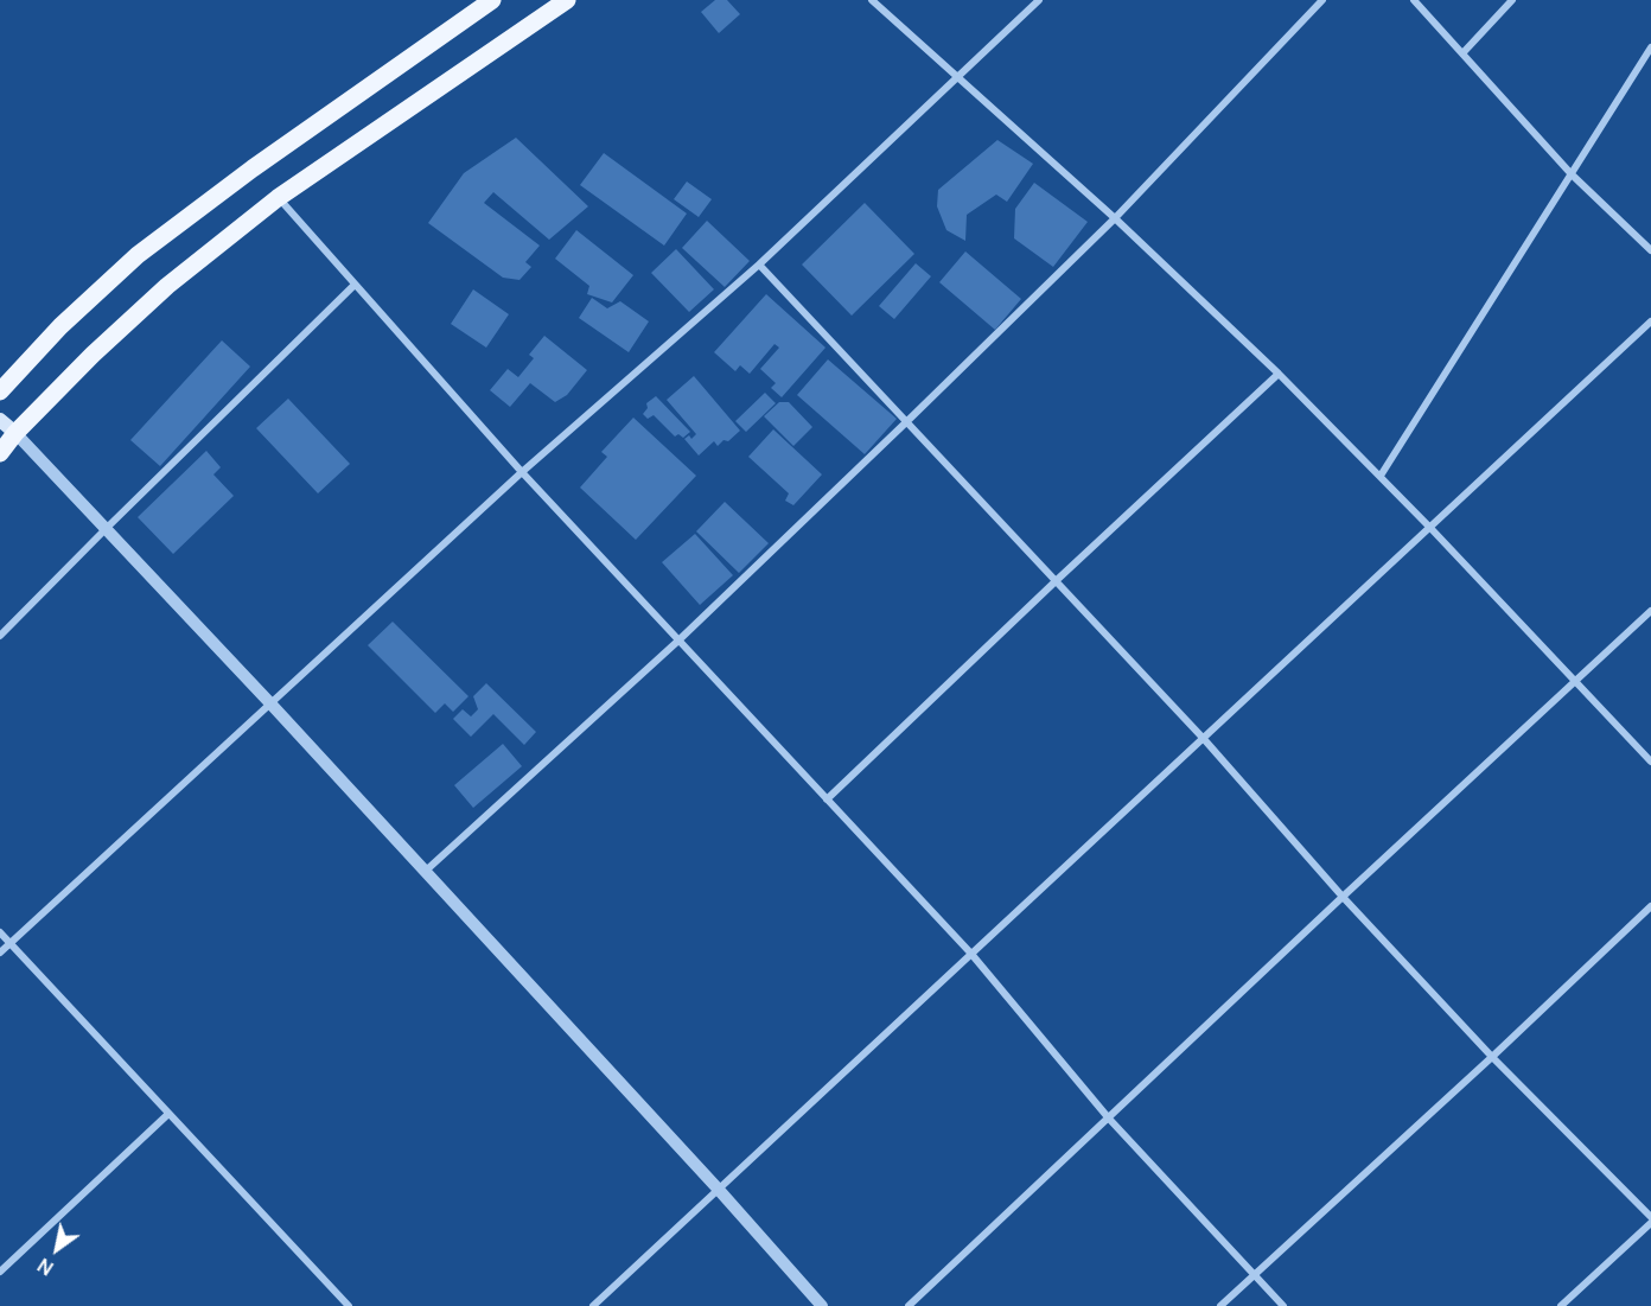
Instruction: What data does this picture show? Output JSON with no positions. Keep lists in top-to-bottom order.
{
  "north": "bottom left"
}
